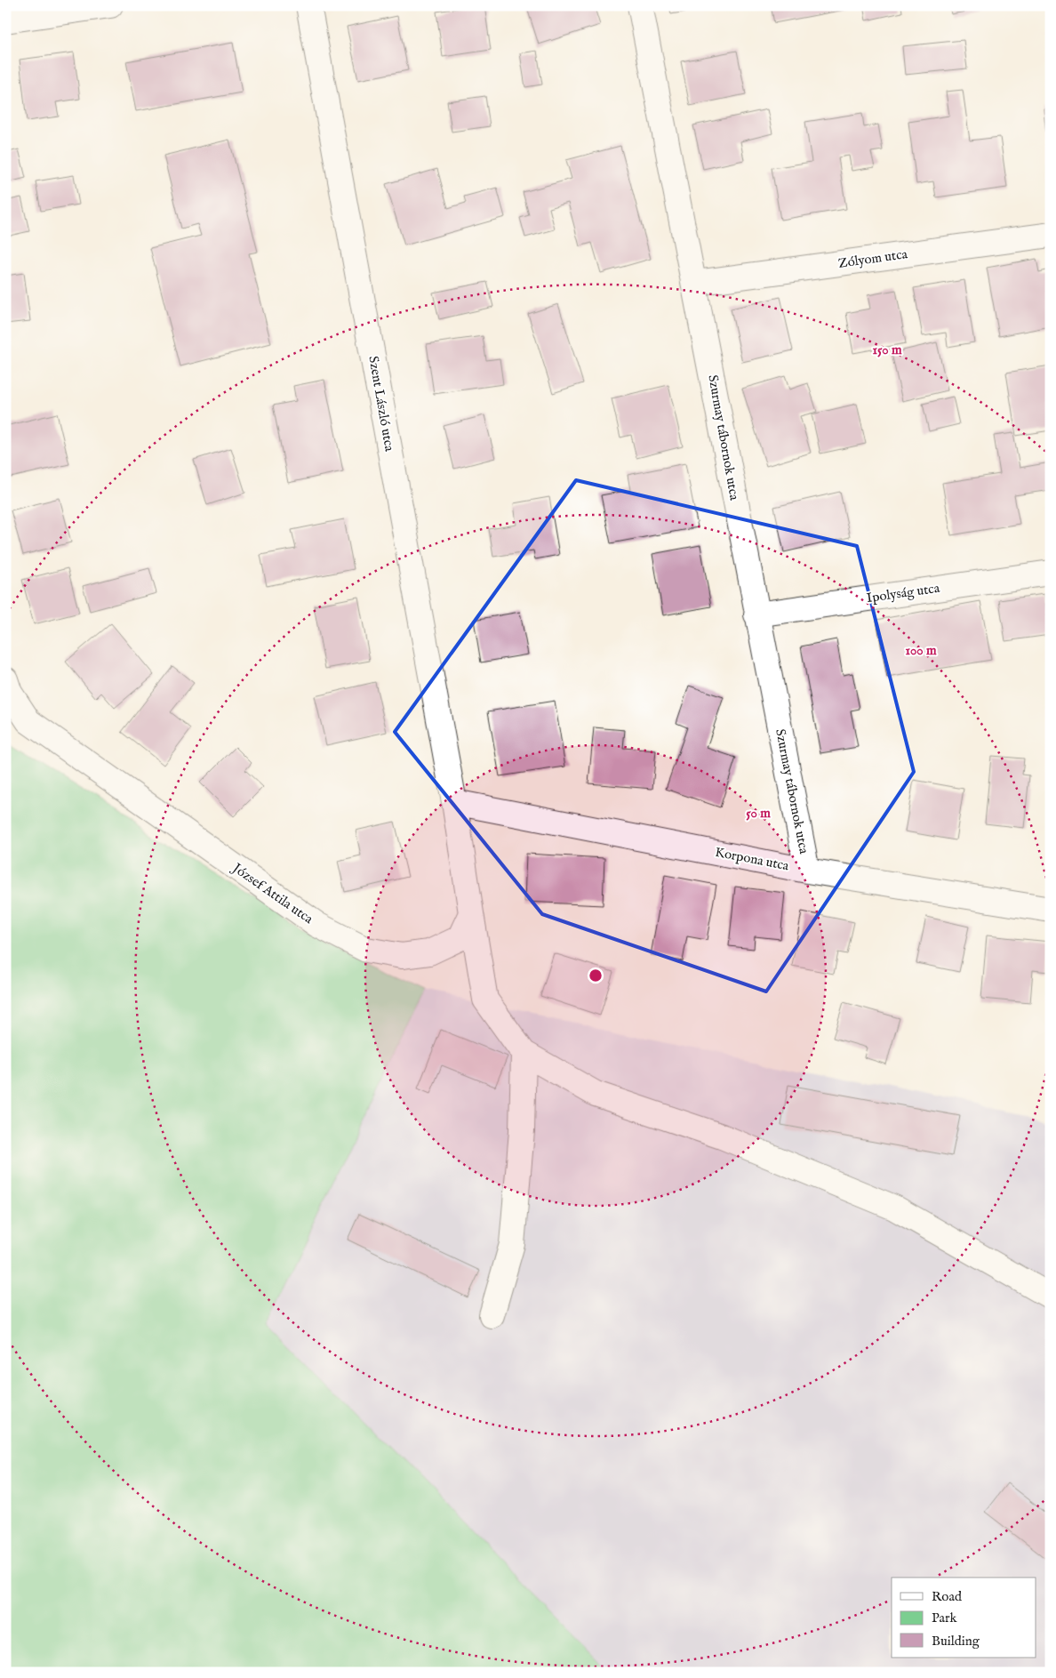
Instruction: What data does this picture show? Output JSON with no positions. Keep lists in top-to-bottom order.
{
  "streets": {
    "street": [
      "Zólyom utca",
      "Szent László utca",
      "Szurmay tábornok utca",
      "Ipolyság utca",
      "Korpona utca",
      "József Attila utca"
    ]
  },
  "crossings": [
    ["Zólyom utca", "Szurmay tábornok utca"],
    ["Szent László utca", "Korpona utca"],
    ["Szurmay tábornok utca", "Ipolyság utca"],
    ["Szurmay tábornok utca", "Korpona utca"]
  ],
  "legend": ["Road", "Park", "Building"],
  "rings": ["150 m", "100 m", "50 m"]
}
